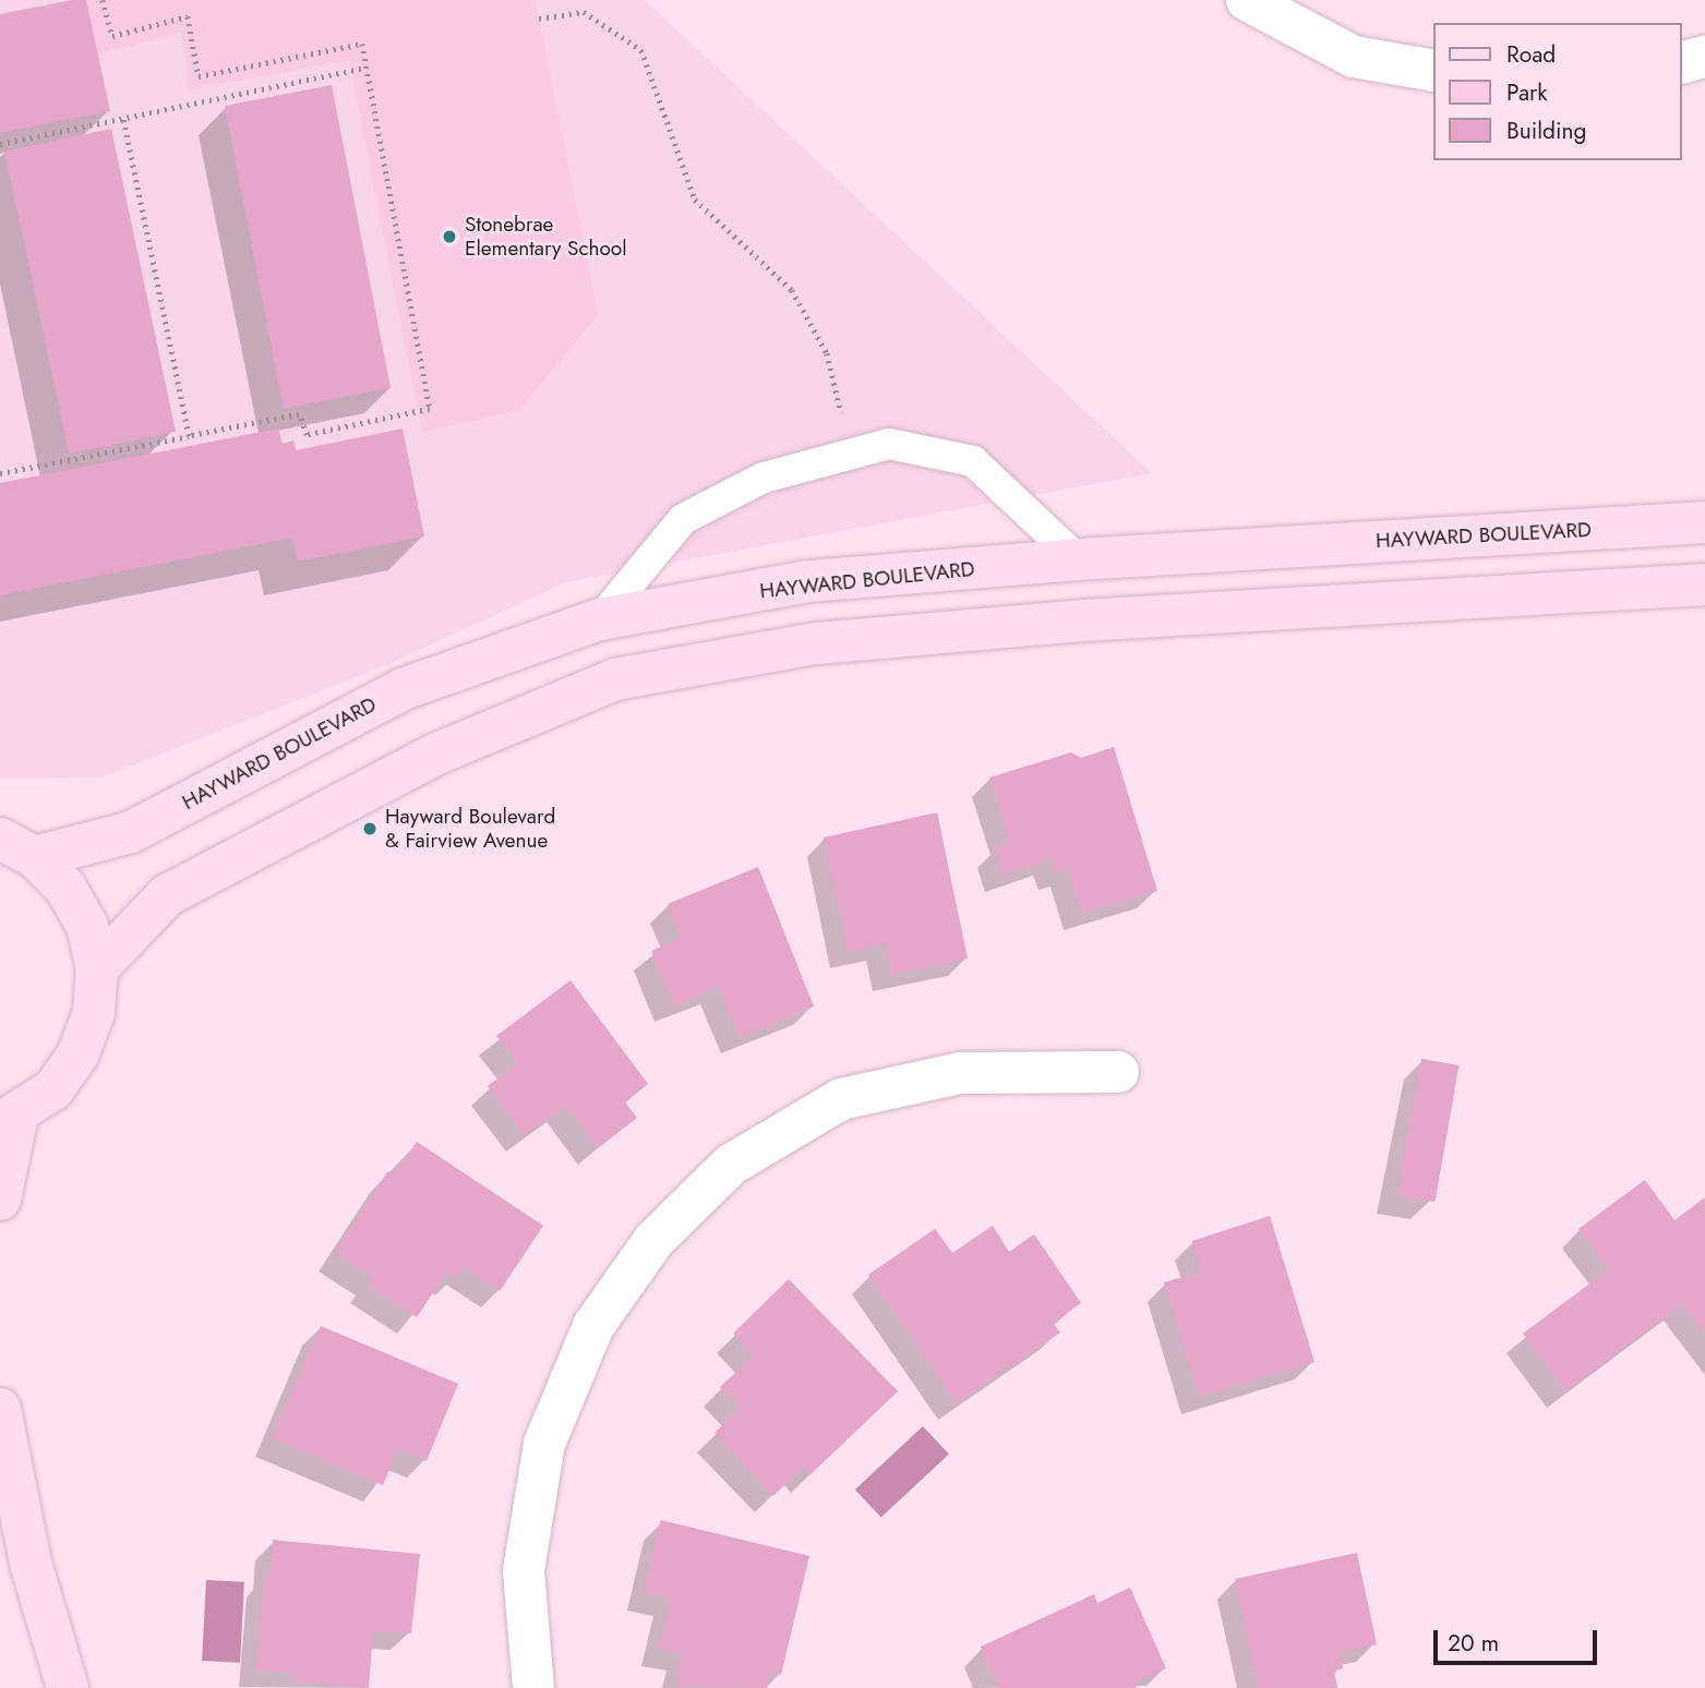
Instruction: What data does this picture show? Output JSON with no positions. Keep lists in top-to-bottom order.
{
  "streets": {
    "main road": ["HAYWARD BOULEVARD"]
  },
  "places": ["Stonebrae Elementary School", "Hayward Boulevard & Fairview Avenue"],
  "legend": ["Road", "Park", "Building"],
  "scale_bar": "20 m"
}
